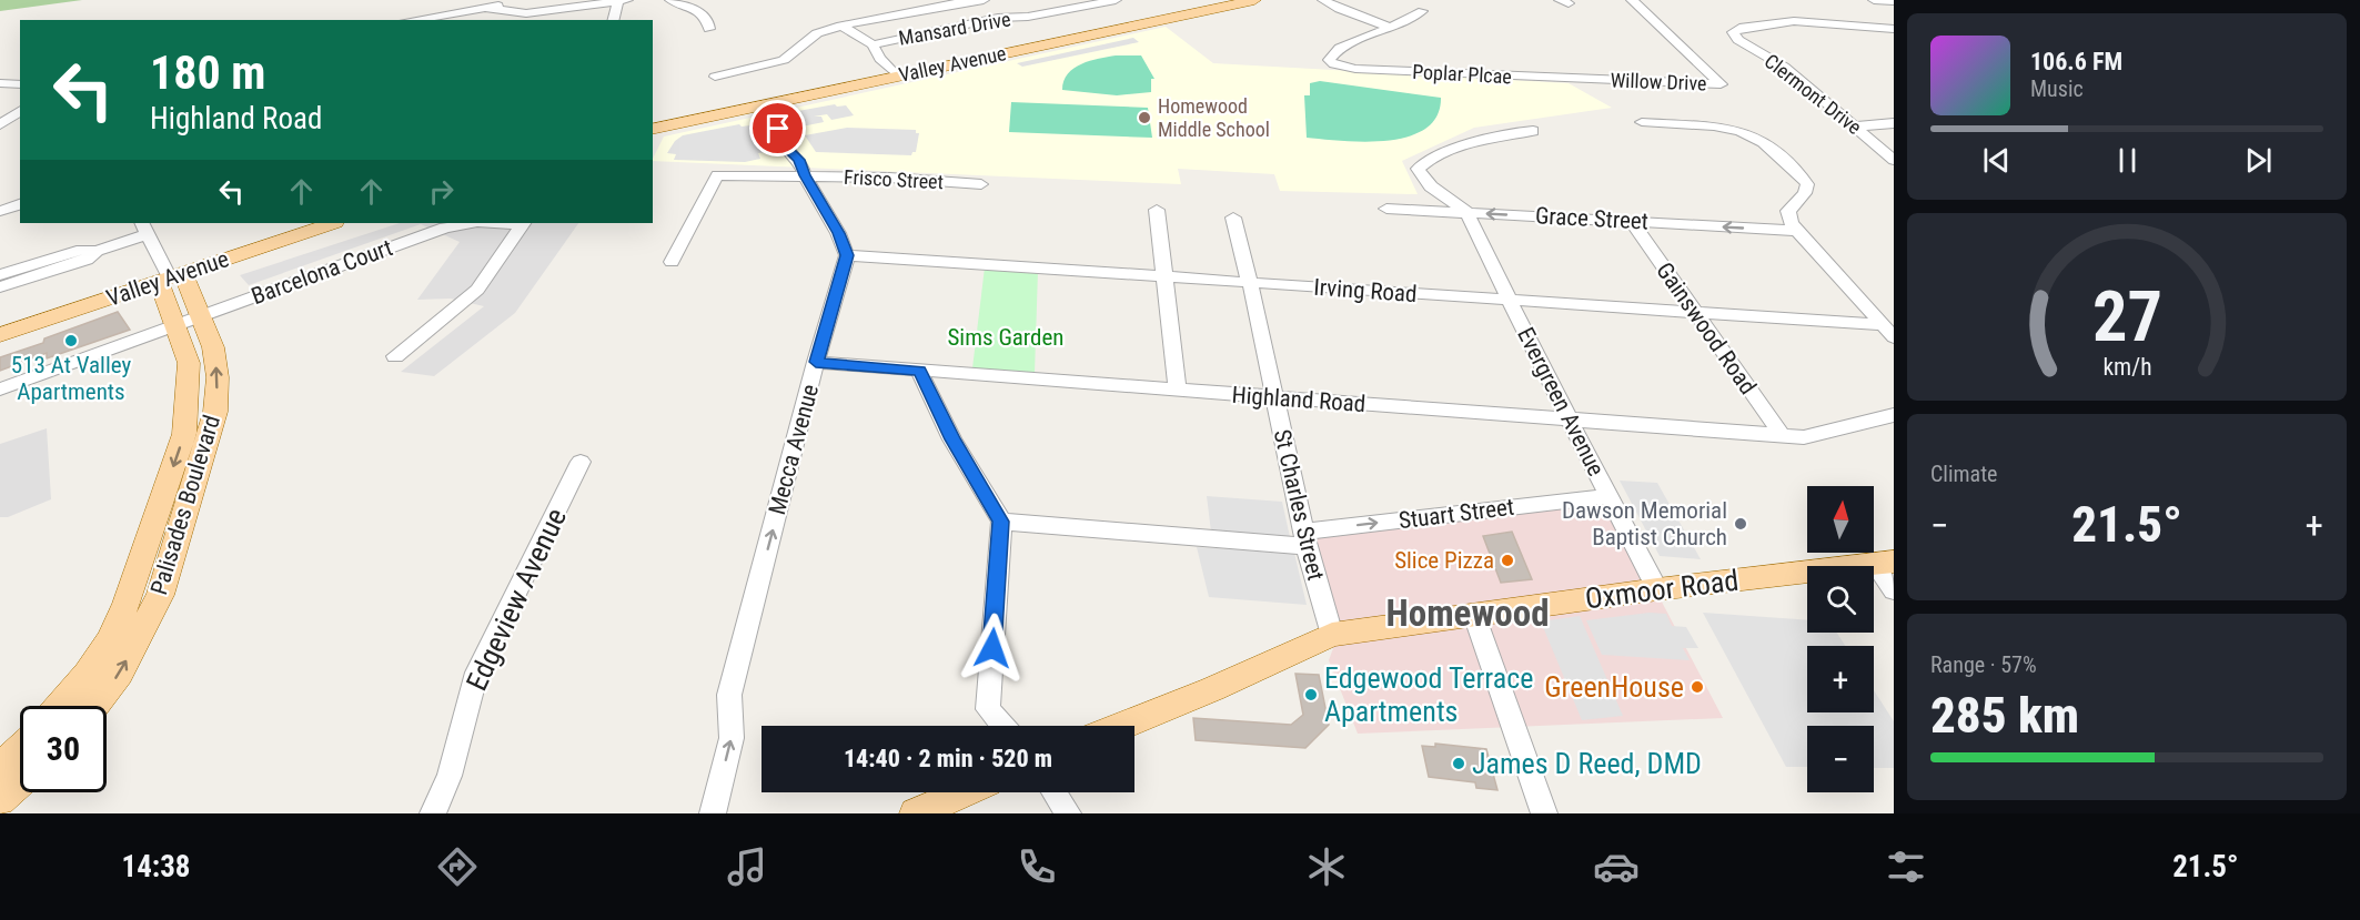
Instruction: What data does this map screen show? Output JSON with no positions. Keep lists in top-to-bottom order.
{
  "streets": {
    "main road": ["Valley Avenue", "Palisades Boulevard", "Oxmoor Road"],
    "street": [
      "Mansard Drive",
      "Poplar Plcae",
      "Willow Drive",
      "Clermont Drive",
      "Frisco Street",
      "Grace Street",
      "Barcelona Court",
      "Irving Road",
      "Gainswood Road",
      "Highland Road",
      "Evergreen Avenue",
      "Mecca Avenue",
      "St Charles Street",
      "Stuart Street",
      "Edgeview Avenue"
    ]
  },
  "crossings": [
    ["Valley Avenue", "Palisades Boulevard"],
    ["Poplar Plcae", "Willow Drive"],
    ["Grace Street", "Gainswood Road"],
    ["Grace Street", "Evergreen Avenue"],
    ["Barcelona Court", "Palisades Boulevard"],
    ["Irving Road", "Gainswood Road"],
    ["Irving Road", "Evergreen Avenue"],
    ["Irving Road", "Mecca Avenue"],
    ["Irving Road", "St Charles Street"],
    ["Gainswood Road", "Highland Road"],
    ["Highland Road", "Evergreen Avenue"],
    ["Highland Road", "Mecca Avenue"],
    ["Highland Road", "St Charles Street"],
    ["Evergreen Avenue", "Stuart Street"],
    ["Evergreen Avenue", "Oxmoor Road"],
    ["St Charles Street", "Stuart Street"],
    ["St Charles Street", "Oxmoor Road"]
  ],
  "one_way": ["Grace Street", "Mecca Avenue", "Stuart Street"],
  "districts": ["Homewood"],
  "parks": ["Sims Garden"],
  "places": [
    "Homewood Middle School",
    "513 At Valley Apartments",
    "Dawson Memorial Baptist Church",
    "Slice Pizza",
    "GreenHouse",
    "Edgewood Terrace Apartments",
    "James D Reed, DMD"
  ],
  "north": "top",
  "page": {
    "turn": ["180 m", "Highland Road"],
    "song": ["106.6 FM", "Music"],
    "tile": [
      "Climate",
      ["Range · 57%", "285 km"]
    ],
    "map_buttons": ["+", "−"],
    "heat": ["−", "21.5°", "+"],
    "limit": "30",
    "trip": "14:40 · 2 min · 520 m",
    "tabs": ["14:38", "21.5°"],
    "gauge": ["27", "km/h"]
  }
}
